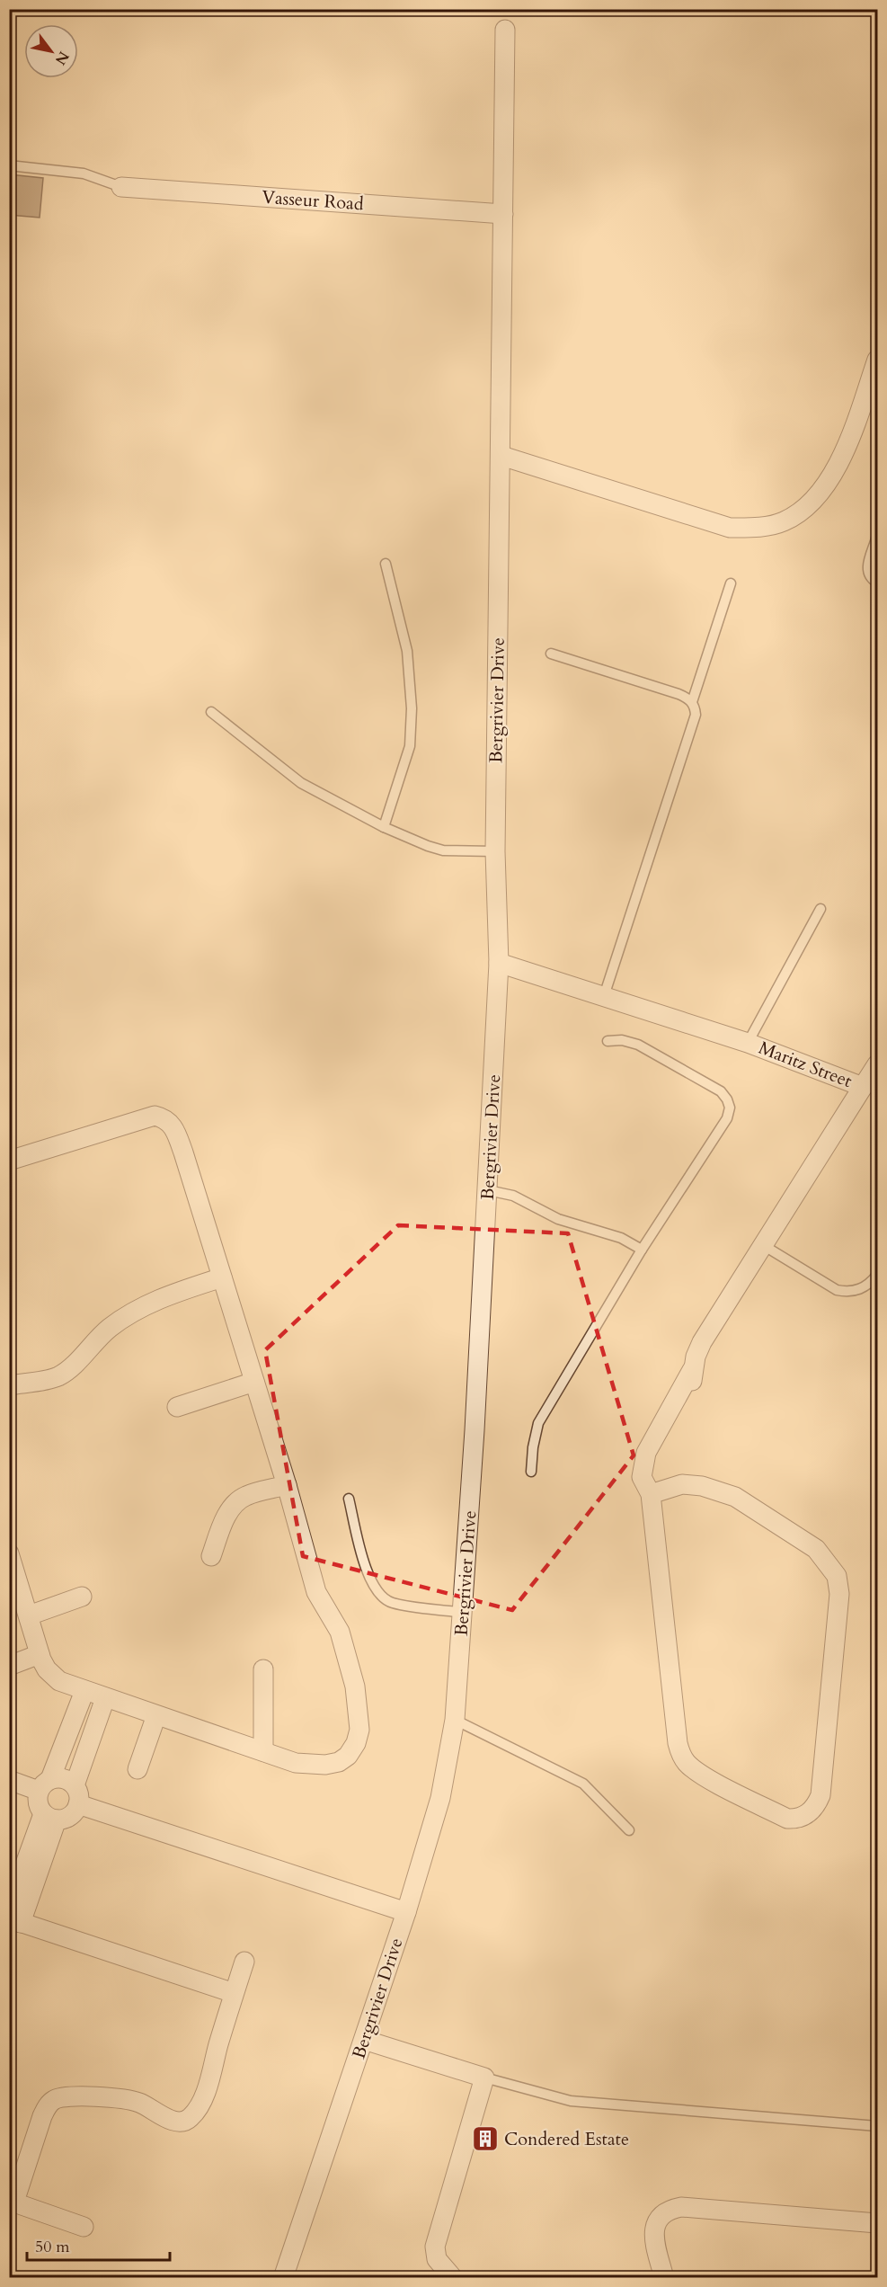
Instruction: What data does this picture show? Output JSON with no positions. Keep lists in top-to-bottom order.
{
  "streets": {
    "street": ["Vasseur Road", "Bergrivier Drive", "Maritz Street"]
  },
  "crossings": [
    ["Bergrivier Drive", "Maritz Street"]
  ],
  "places": {
    "building": ["Condered Estate"]
  },
  "scale_bar": "50 m",
  "north": "bottom right"
}
